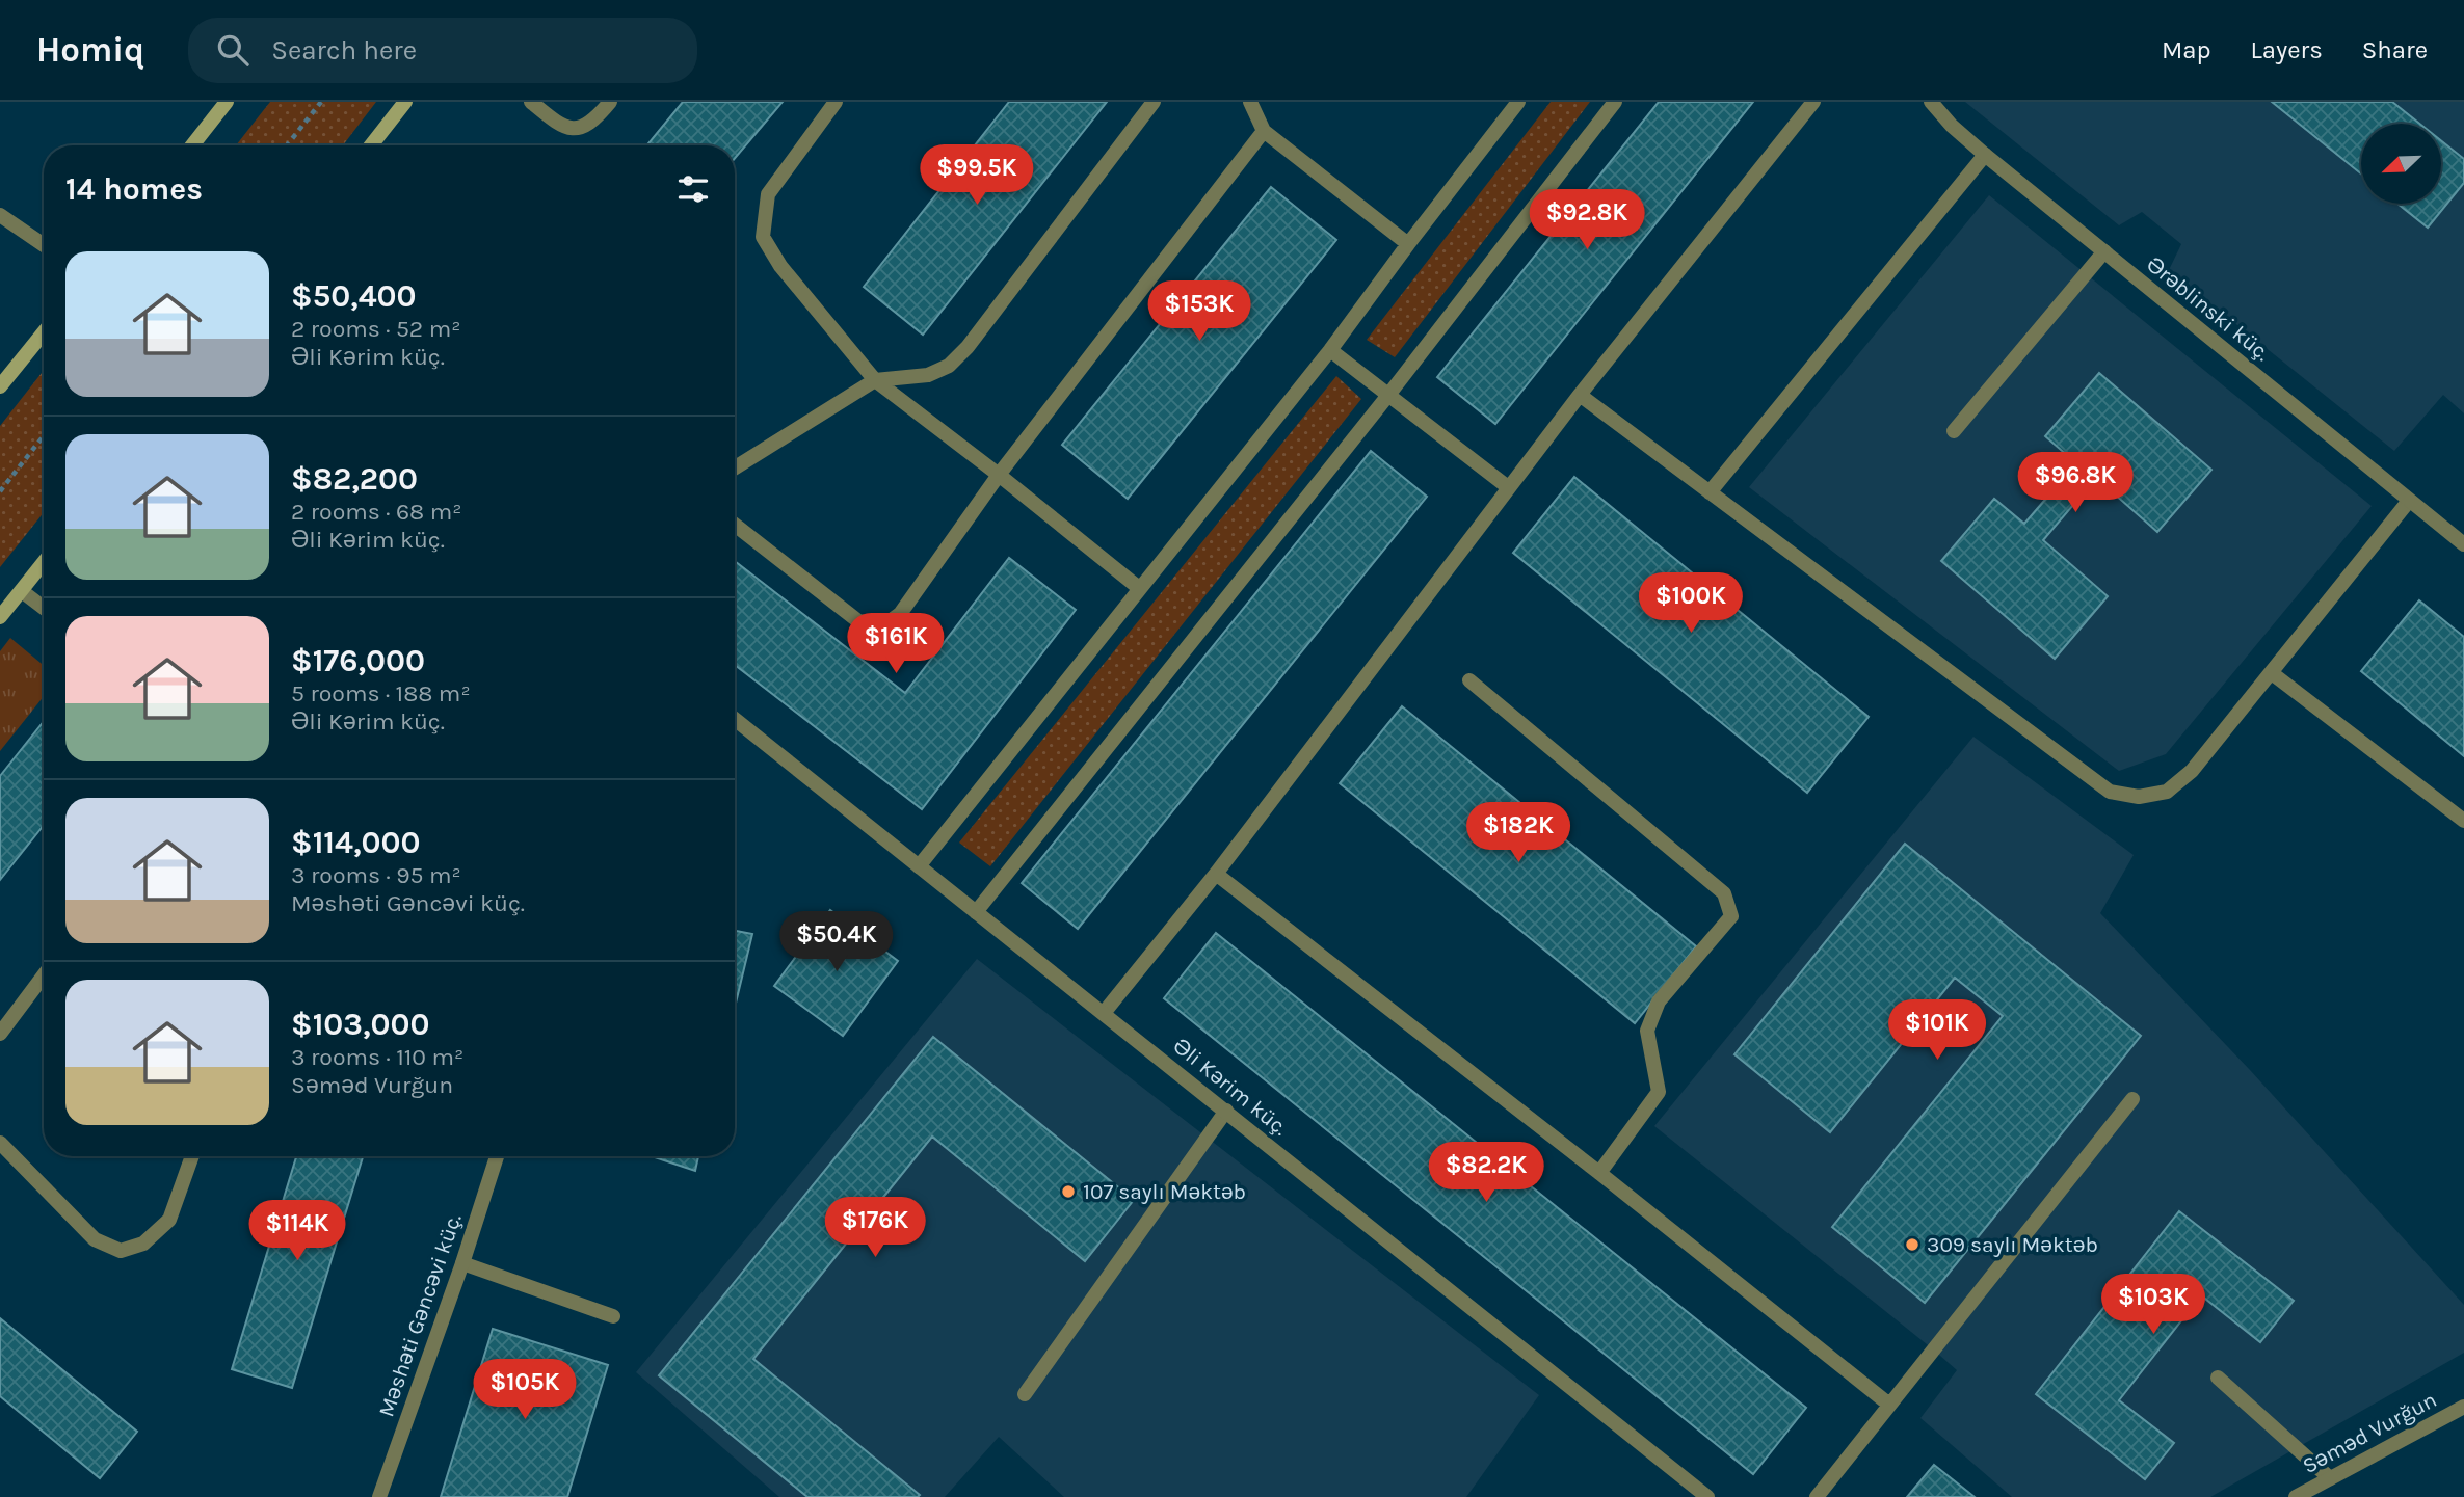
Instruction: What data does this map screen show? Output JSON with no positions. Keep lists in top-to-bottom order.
{
  "streets": {
    "street": [
      "Ərəblinski küç.",
      "Əli Kərim küç.",
      "Məshəti Gəncəvi küç.",
      "Səməd Vurğun"
    ]
  },
  "places": ["107 saylı Məktəb", "309 saylı Məktəb"],
  "north": "bottom left",
  "page": {
    "header": "Homiq",
    "search": "Search here",
    "nav": ["Map", "Layers", "Share"],
    "price": [
      "$99.5K",
      "$92.8K",
      "$153K",
      "$96.8K",
      "$100K",
      "$161K",
      "$182K",
      "$50.4K",
      "$101K",
      "$82.2K",
      "$176K",
      "$114K",
      "$103K",
      "$105K"
    ],
    "heading": "14 homes",
    "list": [
      {
        "name": "$50,400",
        "note": "2 rooms · 52 m² · Əli Kərim küç."
      },
      {
        "name": "$82,200",
        "note": "2 rooms · 68 m² · Əli Kərim küç."
      },
      {
        "name": "$176,000",
        "note": "5 rooms · 188 m² · Əli Kərim küç."
      },
      {
        "name": "$114,000",
        "note": "3 rooms · 95 m² · Məshəti Gəncəvi küç."
      },
      {
        "name": "$103,000",
        "note": "3 rooms · 110 m² · Səməd Vurğun"
      }
    ]
  }
}
